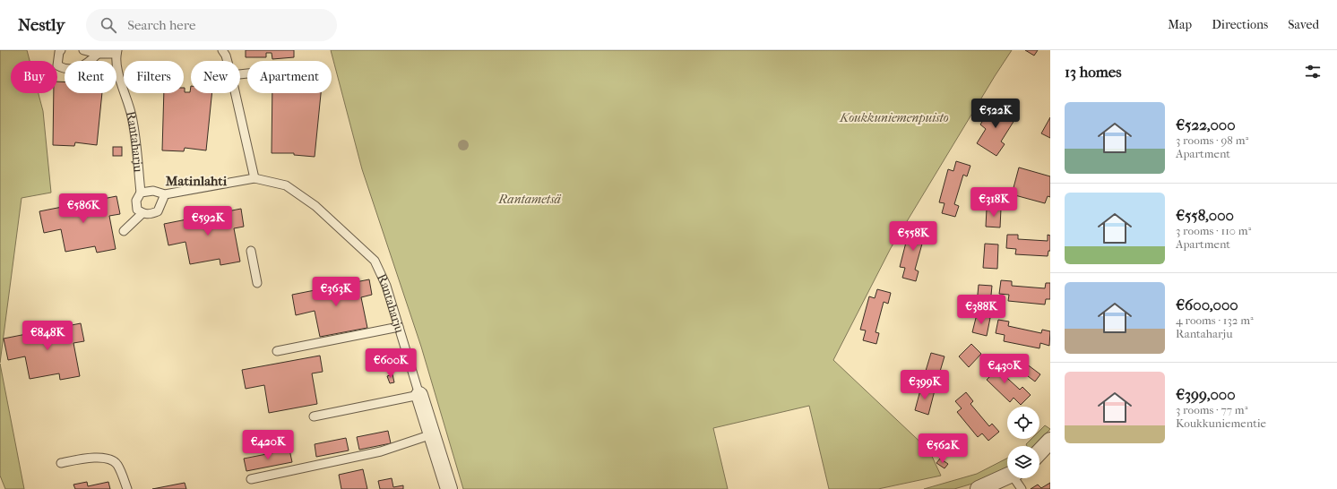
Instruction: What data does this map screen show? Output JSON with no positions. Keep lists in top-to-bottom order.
{
  "streets": {
    "street": ["Rantaharju"]
  },
  "districts": ["Matinlahti"],
  "parks": ["Koukkuniemenpuisto", "Rantametsä"],
  "page": {
    "header": "Nestly",
    "search": "Search here",
    "nav": ["Map", "Directions", "Saved"],
    "heading": "13 homes",
    "chip": [
      "Buy",
      "Rent",
      "Filters",
      "New",
      "Apartment"
    ],
    "list": [
      {
        "name": "€522,000",
        "note": "3 rooms · 98 m² · Apartment"
      },
      {
        "name": "€558,000",
        "note": "3 rooms · 110 m² · Apartment"
      },
      {
        "name": "€600,000",
        "note": "4 rooms · 132 m² · Rantaharju"
      },
      {
        "name": "€399,000",
        "note": "3 rooms · 77 m² · Koukkuniementie"
      }
    ],
    "price": [
      "€522K",
      "€318K",
      "€586K",
      "€592K",
      "€558K",
      "€363K",
      "€388K",
      "€848K",
      "€600K",
      "€430K",
      "€399K",
      "€420K",
      "€562K"
    ]
  }
}
